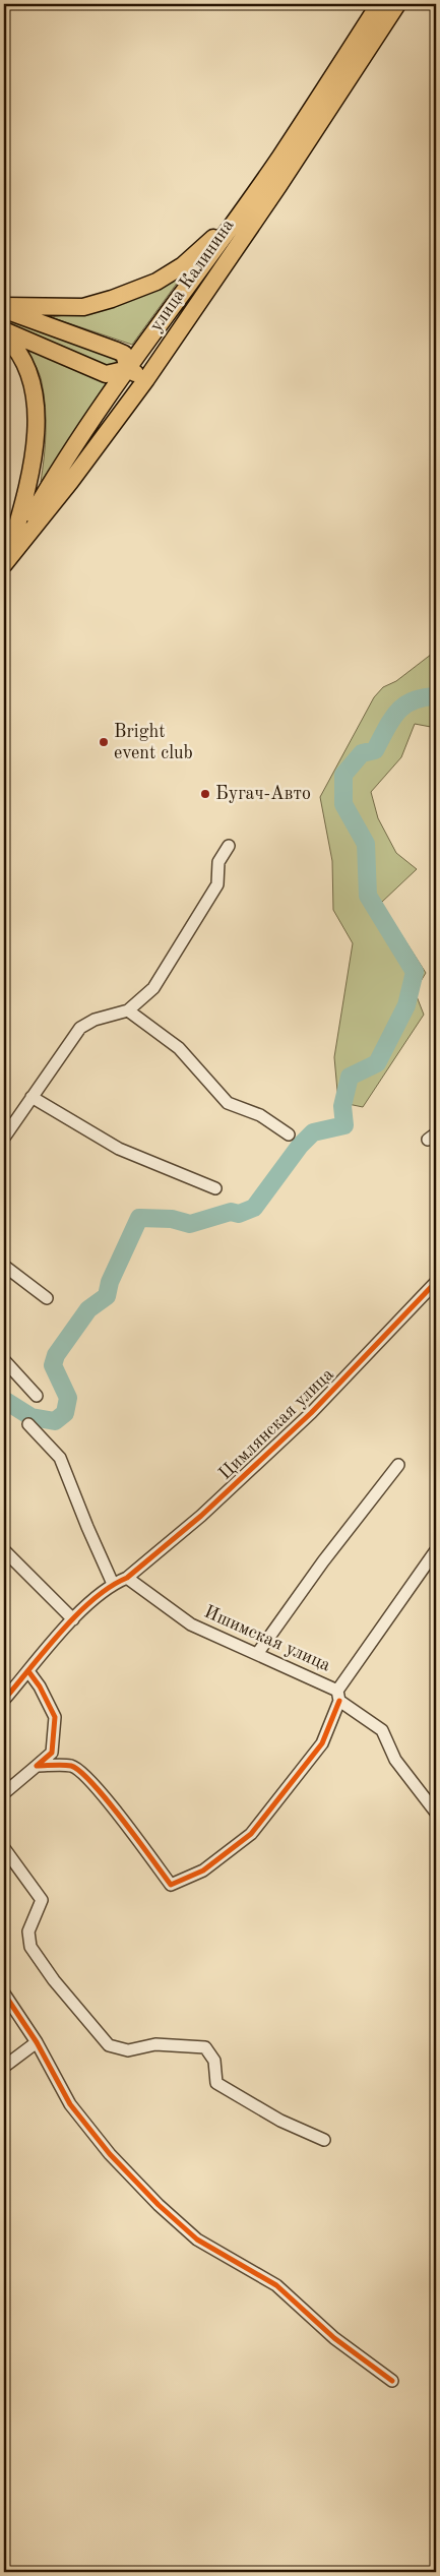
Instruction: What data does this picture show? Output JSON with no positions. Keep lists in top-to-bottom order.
{
  "streets": {
    "main road": ["улица Калинина"],
    "street": ["Цимлянская улица", "Ишимская улица"]
  },
  "crossings": [
    ["Цимлянская улица", "Ишимская улица"]
  ],
  "places": ["Bright event club", "Бугач-Авто"]
}
